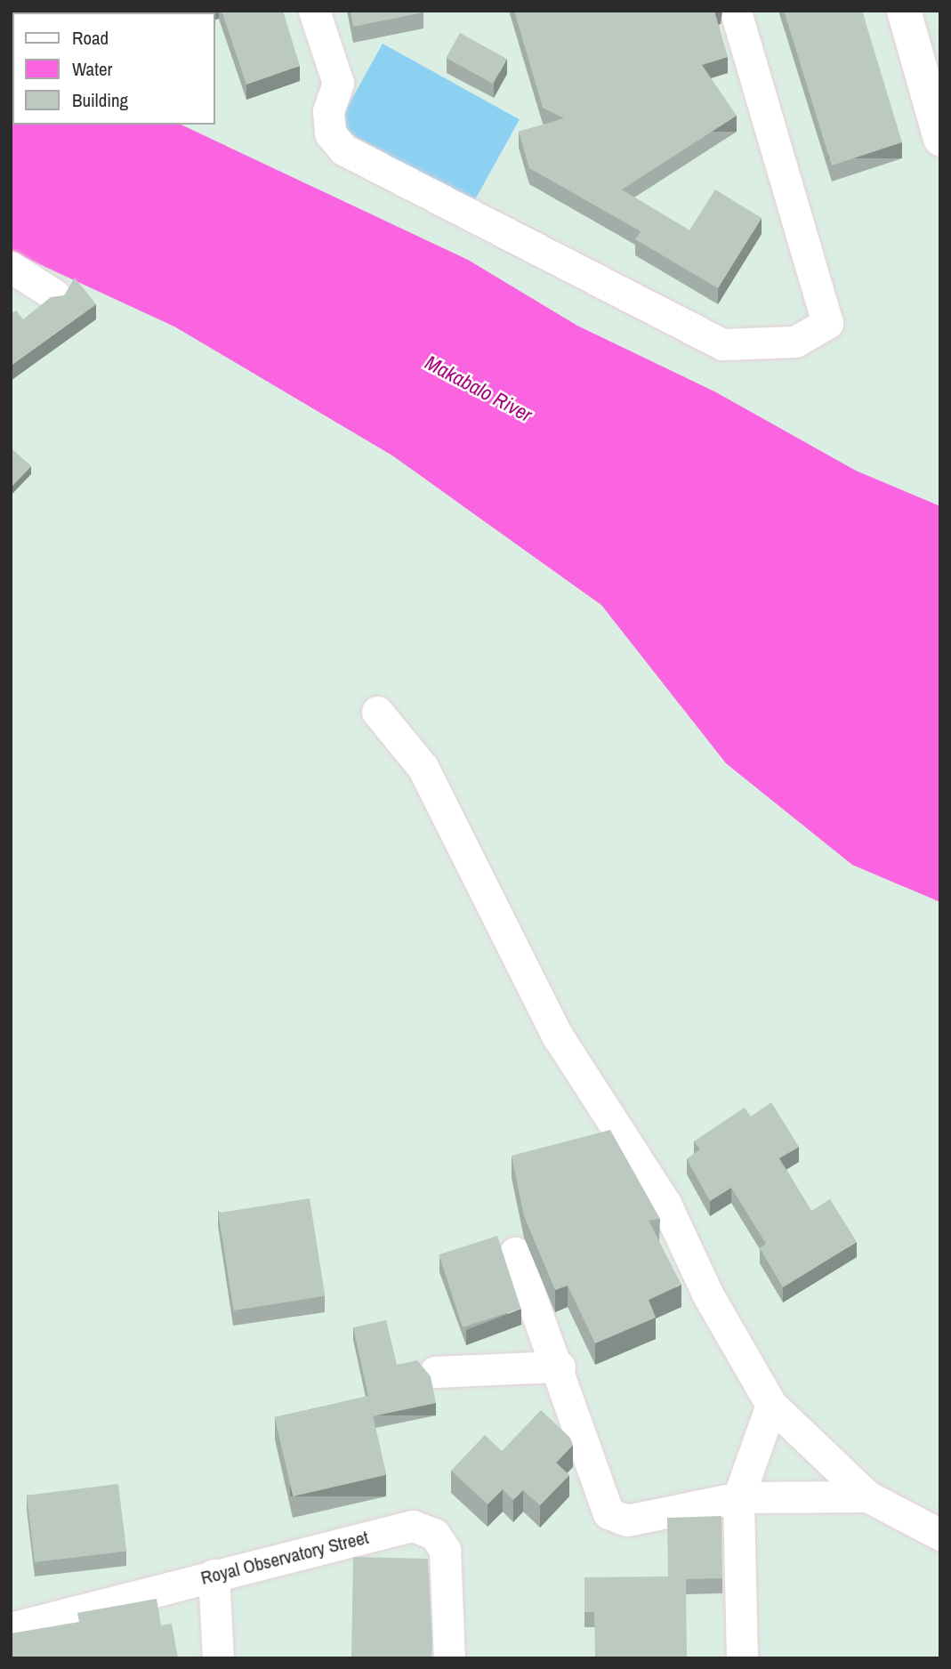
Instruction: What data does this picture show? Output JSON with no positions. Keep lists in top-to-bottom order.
{
  "streets": {
    "street": ["Royal Observatory Street"]
  },
  "water": ["Makabalo River"],
  "legend": ["Road", "Water", "Building"]
}
